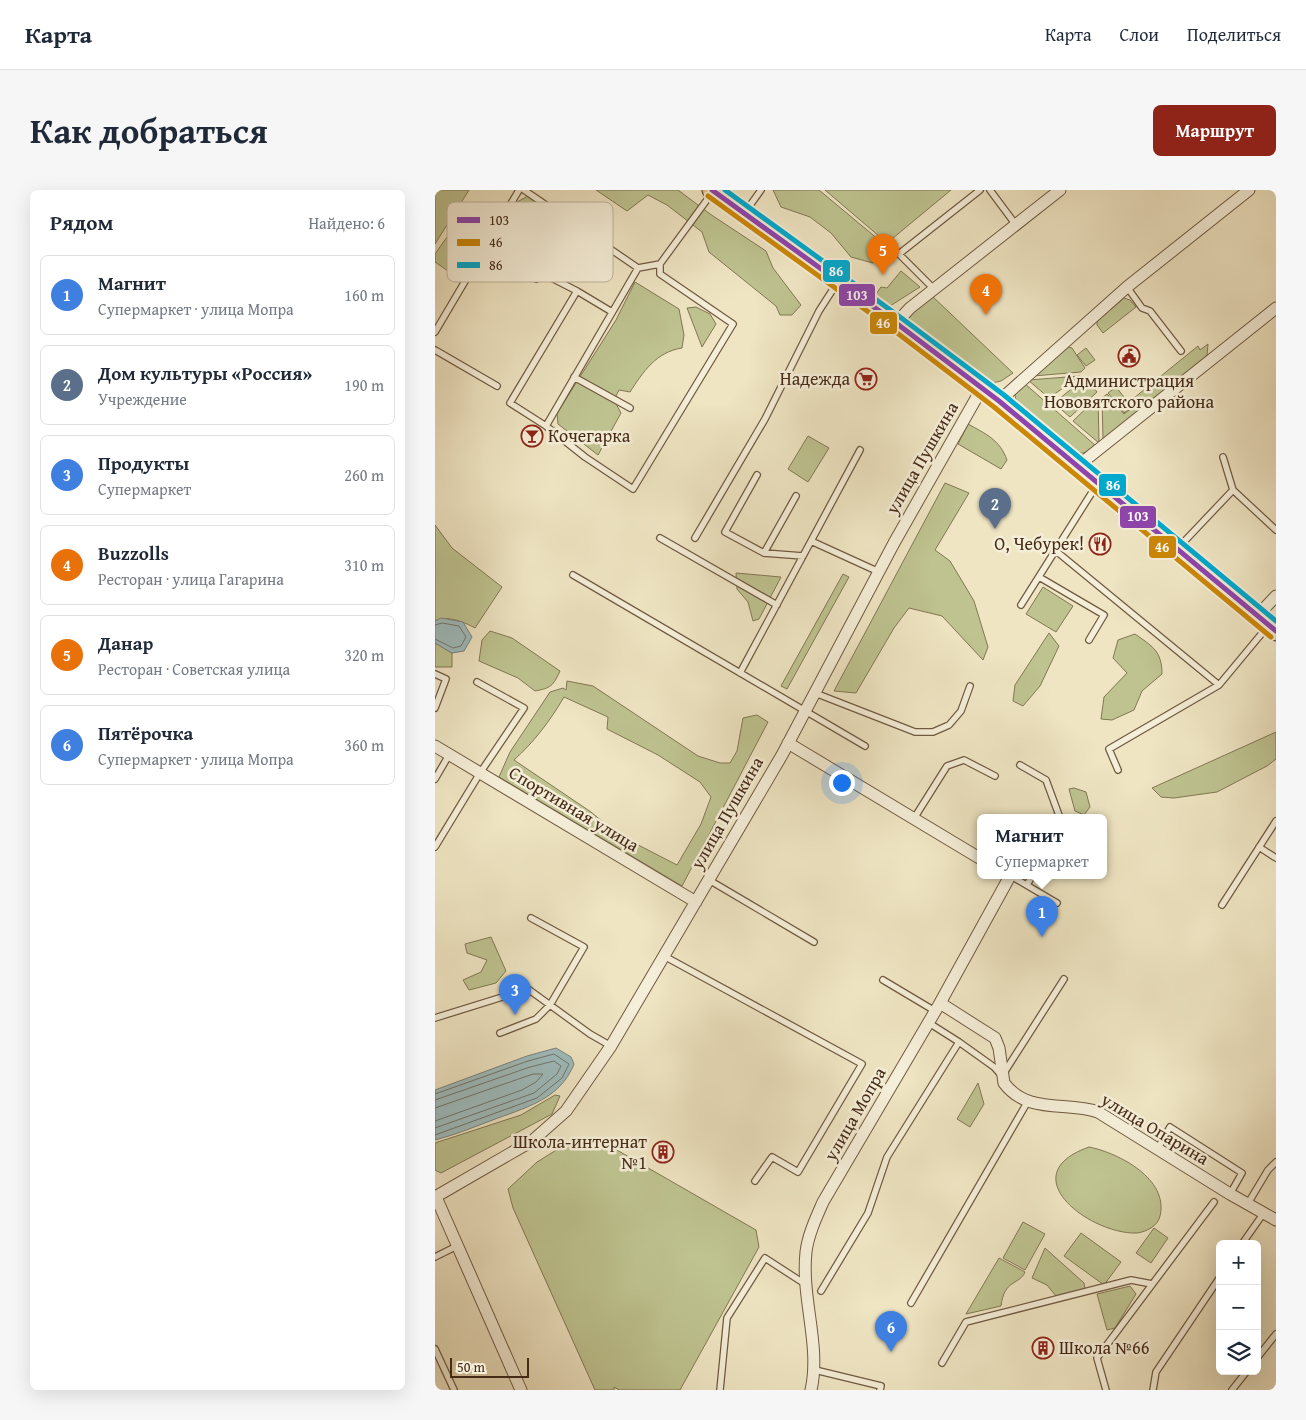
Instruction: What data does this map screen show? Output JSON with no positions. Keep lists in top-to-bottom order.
{
  "streets": {
    "street": [
      "улица Пушкина",
      "Спортивная улица",
      "улица Мопра",
      "улица Опарина"
    ]
  },
  "crossings": [
    ["улица Пушкина", "Спортивная улица"]
  ],
  "places": {
    "public building": ["Администрация Нововятского района"],
    "supermarket": ["Надежда"],
    "bar": ["Кочегарка"],
    "restaurant": ["О, Чебурек!"],
    "building": ["Школа-интернат №1", "Школа №66"]
  },
  "lines": ["transit line 103", "transit line 86", "transit line 46"],
  "legend": ["103", "46", "86"],
  "scale_bar": "50 m",
  "page": {
    "header": "Карта",
    "nav": ["Карта", "Слои", "Поделиться"],
    "title": "Как добраться",
    "buttons": "Маршрут",
    "heading": ["Рядом", "Найдено: 6"],
    "pins": [
      "5",
      "4",
      "2",
      "1",
      "3",
      "6"
    ],
    "list": [
      {
        "mark": "1",
        "name": "Магнит",
        "note": "Супермаркет · улица Мопра",
        "value": "160 m"
      },
      {
        "mark": "2",
        "name": "Дом культуры «Россия»",
        "note": "Учреждение",
        "value": "190 m"
      },
      {
        "mark": "3",
        "name": "Продукты",
        "note": "Супермаркет",
        "value": "260 m"
      },
      {
        "mark": "4",
        "name": "Buzzolls",
        "note": "Ресторан · улица Гагарина",
        "value": "310 m"
      },
      {
        "mark": "5",
        "name": "Данар",
        "note": "Ресторан · Советская улица",
        "value": "320 m"
      },
      {
        "mark": "6",
        "name": "Пятёрочка",
        "note": "Супермаркет · улица Мопра",
        "value": "360 m"
      }
    ],
    "popup": ["Магнит", "Супермаркет"],
    "map_buttons": ["+", "−"],
    "scale": "50 m"
  }
}
